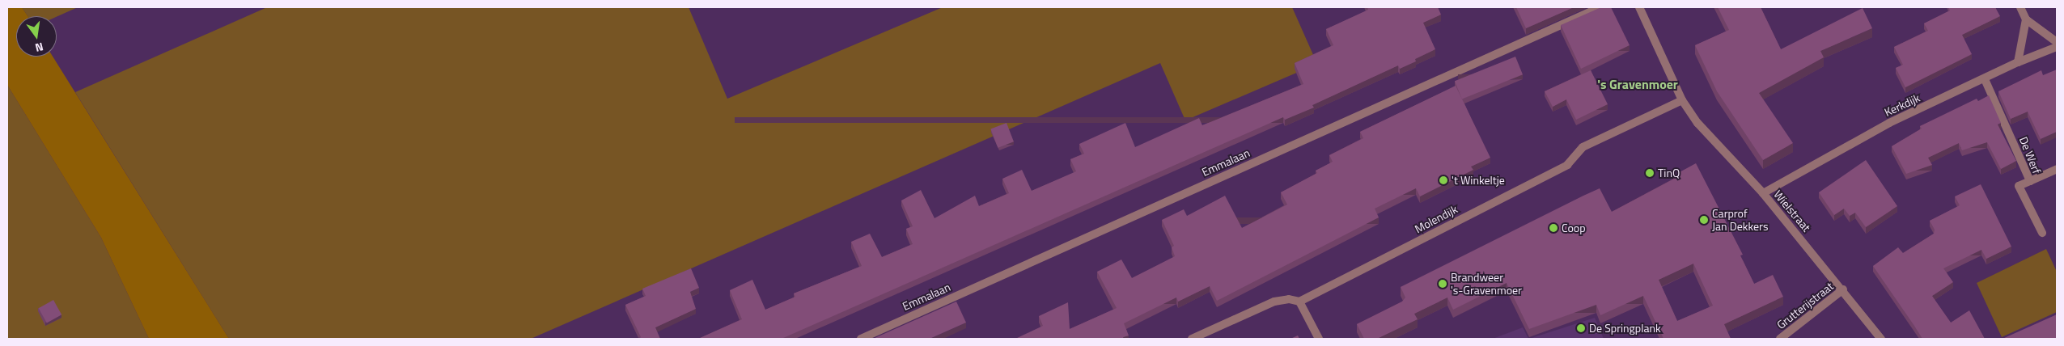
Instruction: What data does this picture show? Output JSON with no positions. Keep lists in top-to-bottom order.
{
  "streets": {
    "street": [
      "Kerkdijk",
      "De Werf",
      "Emmalaan",
      "Wielstraat",
      "Molendijk",
      "Grutterijstraat"
    ]
  },
  "crossings": [
    ["Kerkdijk", "De Werf"],
    ["Kerkdijk", "Wielstraat"],
    ["Wielstraat", "Molendijk"],
    ["Wielstraat", "Grutterijstraat"]
  ],
  "districts": ["'s Gravenmoer"],
  "places": [
    "TinQ",
    "'t Winkeltje",
    "Carprof Jan Dekkers",
    "Coop",
    "Brandweer 's-Gravenmoer",
    "De Springplank"
  ],
  "north": "bottom"
}
